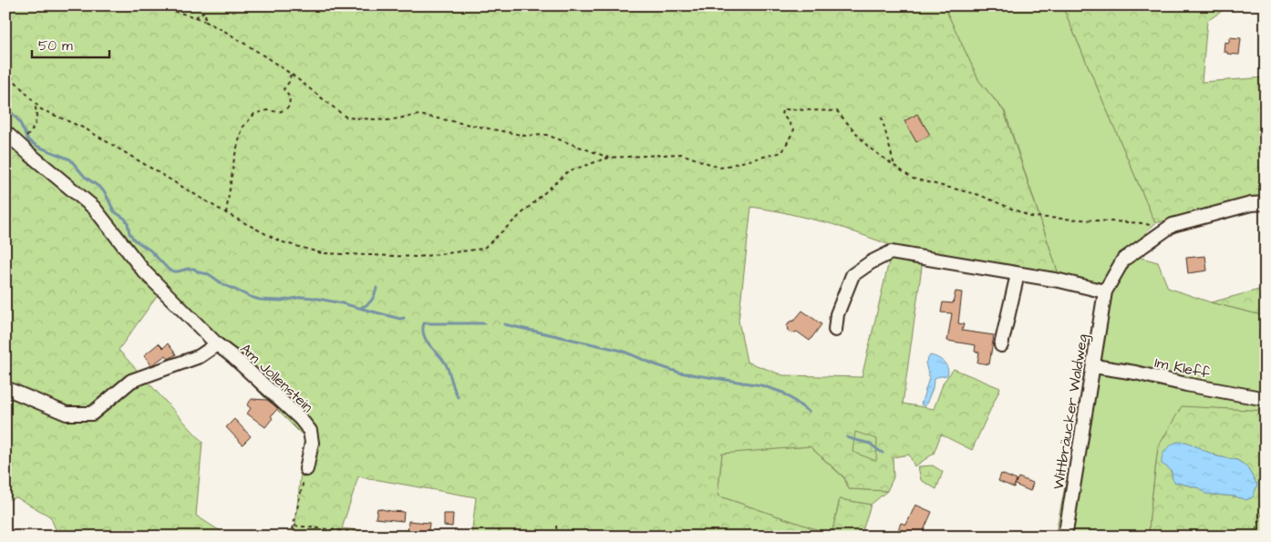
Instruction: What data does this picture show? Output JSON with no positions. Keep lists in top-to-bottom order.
{
  "streets": {
    "street": ["Im Kleff", "Am Jollenstein", "Wittbräucker Waldweg"]
  },
  "crossings": [
    ["Im Kleff", "Wittbräucker Waldweg"]
  ],
  "scale_bar": "50 m"
}
